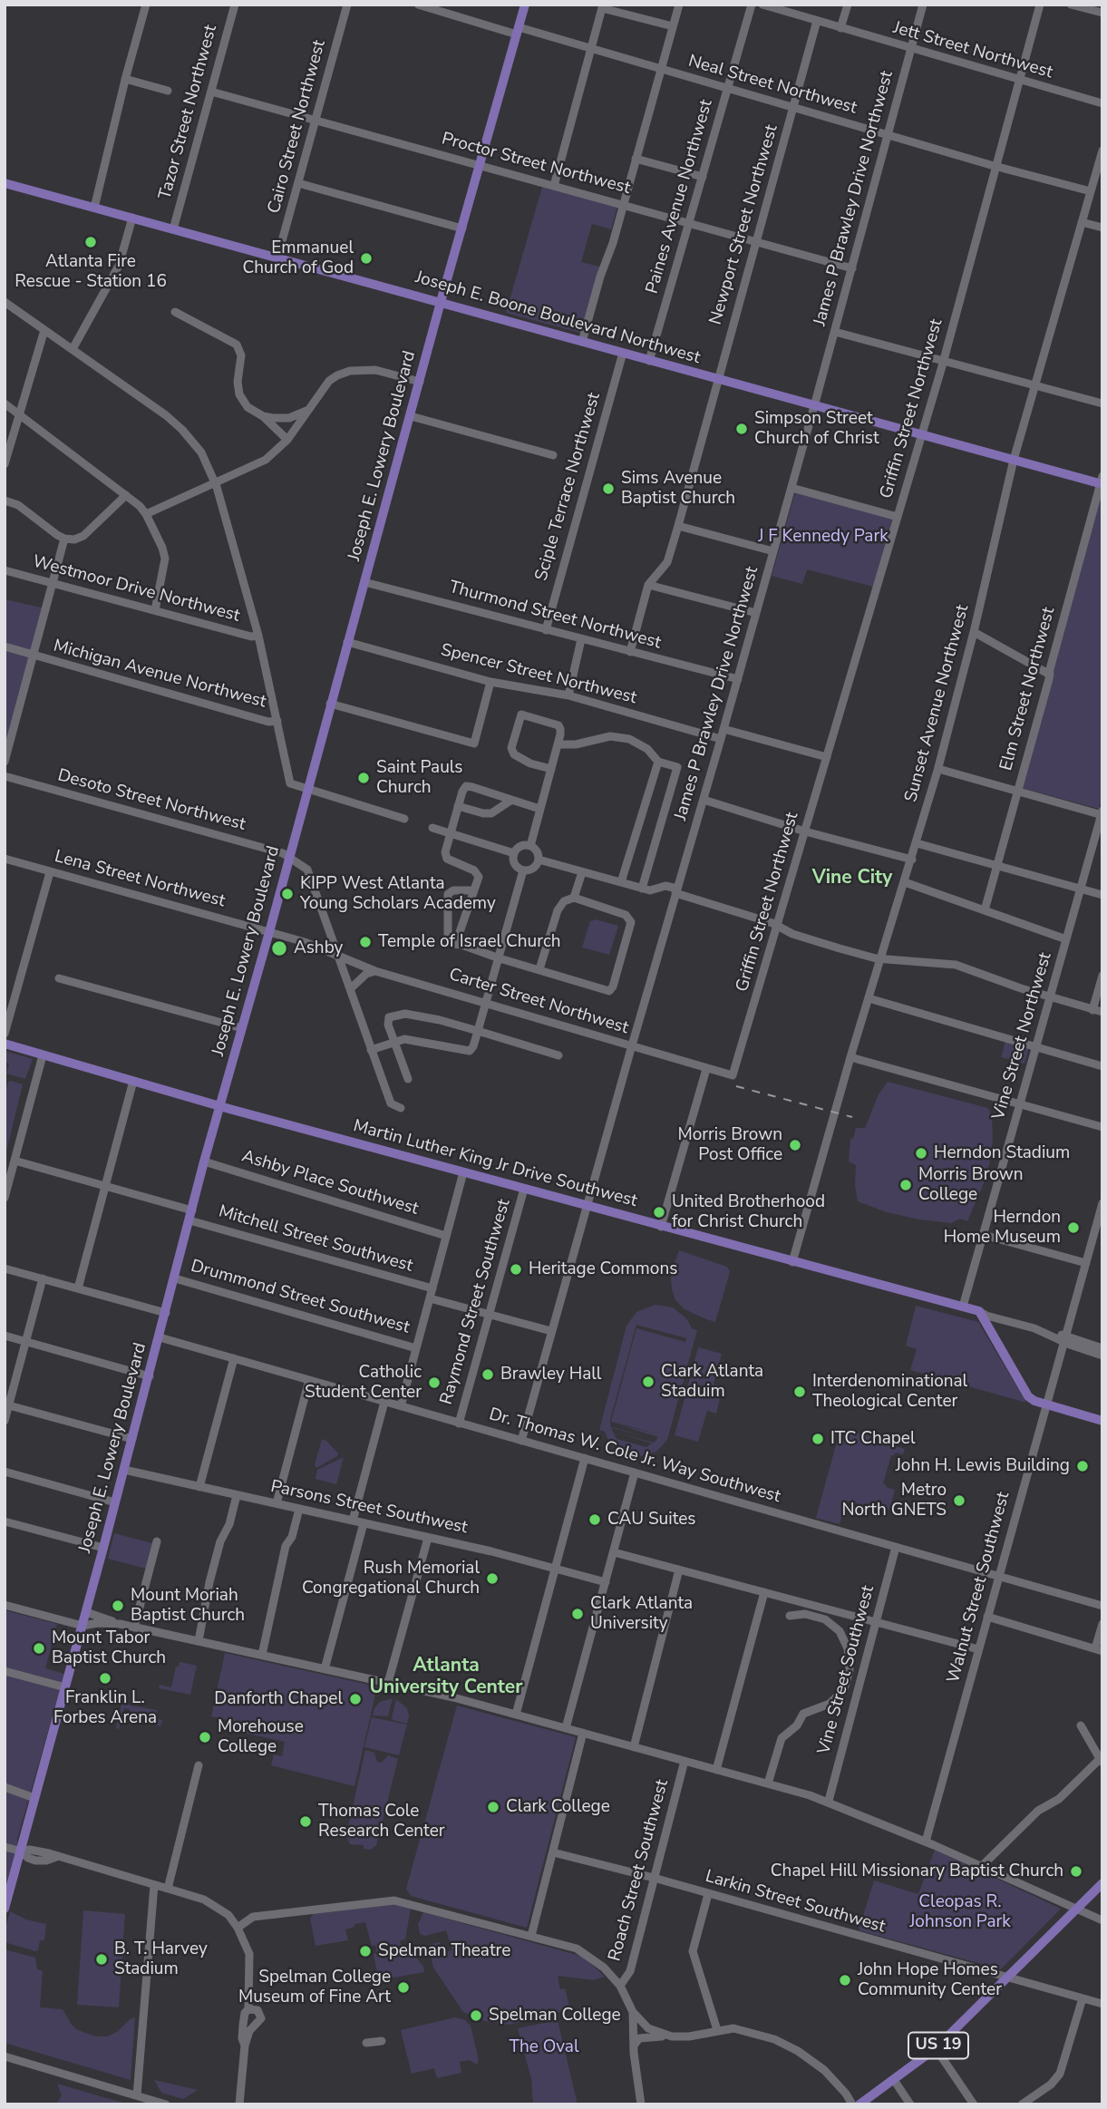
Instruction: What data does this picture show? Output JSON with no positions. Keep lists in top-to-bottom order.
{
  "streets": {
    "main road": [
      "Joseph E. Boone Boulevard Northwest",
      "Joseph E. Lowery Boulevard",
      "Martin Luther King Jr Drive Southwest",
      "US 19"
    ],
    "street": [
      "Jett Street Northwest",
      "Neal Street Northwest",
      "Tazor Street Northwest",
      "Cairo Street Northwest",
      "Proctor Street Northwest",
      "Paines Avenue Northwest",
      "James P Brawley Drive Northwest",
      "Newport Street Northwest",
      "Griffin Street Northwest",
      "Sciple Terrace Northwest",
      "Westmoor Drive Northwest",
      "Thurmond Street Northwest",
      "Michigan Avenue Northwest",
      "Spencer Street Northwest",
      "Elm Street Northwest",
      "Sunset Avenue Northwest",
      "Desoto Street Northwest",
      "Lena Street Northwest",
      "Carter Street Northwest",
      "Vine Street Northwest",
      "Ashby Place Southwest",
      "Mitchell Street Southwest",
      "Drummond Street Southwest",
      "Raymond Street Southwest",
      "Dr. Thomas W. Cole Jr. Way Southwest",
      "Parsons Street Southwest",
      "Walnut Street Southwest",
      "Vine Street Southwest",
      "Roach Street Southwest",
      "Larkin Street Southwest"
    ]
  },
  "crossings": [
    ["Jett Street Northwest", "James P Brawley Drive Northwest"],
    ["Jett Street Northwest", "Newport Street Northwest"],
    ["Jett Street Northwest", "Griffin Street Northwest"],
    ["Neal Street Northwest", "Paines Avenue Northwest"],
    ["Neal Street Northwest", "James P Brawley Drive Northwest"],
    ["Neal Street Northwest", "Newport Street Northwest"],
    ["Neal Street Northwest", "Griffin Street Northwest"],
    ["Neal Street Northwest", "Joseph E. Lowery Boulevard"],
    ["Neal Street Northwest", "Sunset Avenue Northwest"],
    ["Tazor Street Northwest", "Proctor Street Northwest"],
    ["Tazor Street Northwest", "Joseph E. Boone Boulevard Northwest"],
    ["Cairo Street Northwest", "Proctor Street Northwest"],
    ["Cairo Street Northwest", "Joseph E. Boone Boulevard Northwest"],
    ["Proctor Street Northwest", "Paines Avenue Northwest"],
    ["Proctor Street Northwest", "James P Brawley Drive Northwest"],
    ["Proctor Street Northwest", "Newport Street Northwest"],
    ["Proctor Street Northwest", "Joseph E. Lowery Boulevard"],
    ["Paines Avenue Northwest", "Joseph E. Boone Boulevard Northwest"],
    ["James P Brawley Drive Northwest", "Joseph E. Boone Boulevard Northwest"],
    ["James P Brawley Drive Northwest", "Thurmond Street Northwest"],
    ["James P Brawley Drive Northwest", "Spencer Street Northwest"],
    ["James P Brawley Drive Northwest", "Carter Street Northwest"],
    ["James P Brawley Drive Northwest", "Martin Luther King Jr Drive Southwest"],
    ["James P Brawley Drive Northwest", "Dr. Thomas W. Cole Jr. Way Southwest"],
    ["Newport Street Northwest", "Joseph E. Boone Boulevard Northwest"],
    ["Newport Street Northwest", "Thurmond Street Northwest"],
    ["Joseph E. Boone Boulevard Northwest", "Griffin Street Northwest"],
    ["Joseph E. Boone Boulevard Northwest", "Joseph E. Lowery Boulevard"],
    ["Joseph E. Boone Boulevard Northwest", "Sciple Terrace Northwest"],
    ["Joseph E. Boone Boulevard Northwest", "Elm Street Northwest"],
    ["Joseph E. Boone Boulevard Northwest", "Sunset Avenue Northwest"],
    ["Griffin Street Northwest", "Carter Street Northwest"],
    ["Joseph E. Lowery Boulevard", "Thurmond Street Northwest"],
    ["Joseph E. Lowery Boulevard", "Spencer Street Northwest"],
    ["Joseph E. Lowery Boulevard", "Desoto Street Northwest"],
    ["Joseph E. Lowery Boulevard", "Lena Street Northwest"],
    ["Joseph E. Lowery Boulevard", "Martin Luther King Jr Drive Southwest"],
    ["Joseph E. Lowery Boulevard", "Ashby Place Southwest"],
    ["Joseph E. Lowery Boulevard", "Mitchell Street Southwest"],
    ["Joseph E. Lowery Boulevard", "Drummond Street Southwest"],
    ["Joseph E. Lowery Boulevard", "Dr. Thomas W. Cole Jr. Way Southwest"],
    ["Joseph E. Lowery Boulevard", "Parsons Street Southwest"],
    ["Sciple Terrace Northwest", "Thurmond Street Northwest"],
    ["Sunset Avenue Northwest", "Martin Luther King Jr Drive Southwest"],
    ["Lena Street Northwest", "Carter Street Northwest"],
    ["Vine Street Northwest", "Martin Luther King Jr Drive Southwest"],
    ["Martin Luther King Jr Drive Southwest", "Raymond Street Southwest"],
    ["Raymond Street Southwest", "Dr. Thomas W. Cole Jr. Way Southwest"],
    ["Dr. Thomas W. Cole Jr. Way Southwest", "Walnut Street Southwest"],
    ["Dr. Thomas W. Cole Jr. Way Southwest", "Vine Street Southwest"],
    ["Roach Street Southwest", "Larkin Street Southwest"],
    ["Larkin Street Southwest", "US 19"]
  ],
  "districts": ["Vine City", "Atlanta University Center"],
  "parks": ["J F Kennedy Park", "Cleopas R. Johnson Park", "The Oval"],
  "places": [
    "Atlanta Fire Rescue - Station 16",
    "Emmanuel Church of God",
    "Simpson Street Church of Christ",
    "Sims Avenue Baptist Church",
    "Saint Pauls Church",
    "KIPP West Atlanta Young Scholars Academy",
    "Temple of Israel Church",
    "Ashby",
    "Morris Brown Post Office",
    "Herndon Stadium",
    "Morris Brown College",
    "United Brotherhood for Christ Church",
    "Herndon Home Museum",
    "Heritage Commons",
    "Brawley Hall",
    "Clark Atlanta Staduim",
    "Catholic Student Center",
    "Interdenominational Theological Center",
    "ITC Chapel",
    "John H. Lewis Building",
    "Metro North GNETS",
    "CAU Suites",
    "Rush Memorial Congregational Church",
    "Mount Moriah Baptist Church",
    "Clark Atlanta University",
    "Mount Tabor Baptist Church",
    "Franklin L. Forbes Arena",
    "Danforth Chapel",
    "Morehouse College",
    "Clark College",
    "Thomas Cole Research Center",
    "Chapel Hill Missionary Baptist Church",
    "Spelman Theatre",
    "B. T. Harvey Stadium",
    "John Hope Homes Community Center",
    "Spelman College Museum of Fine Art",
    "Spelman College"
  ]
}
